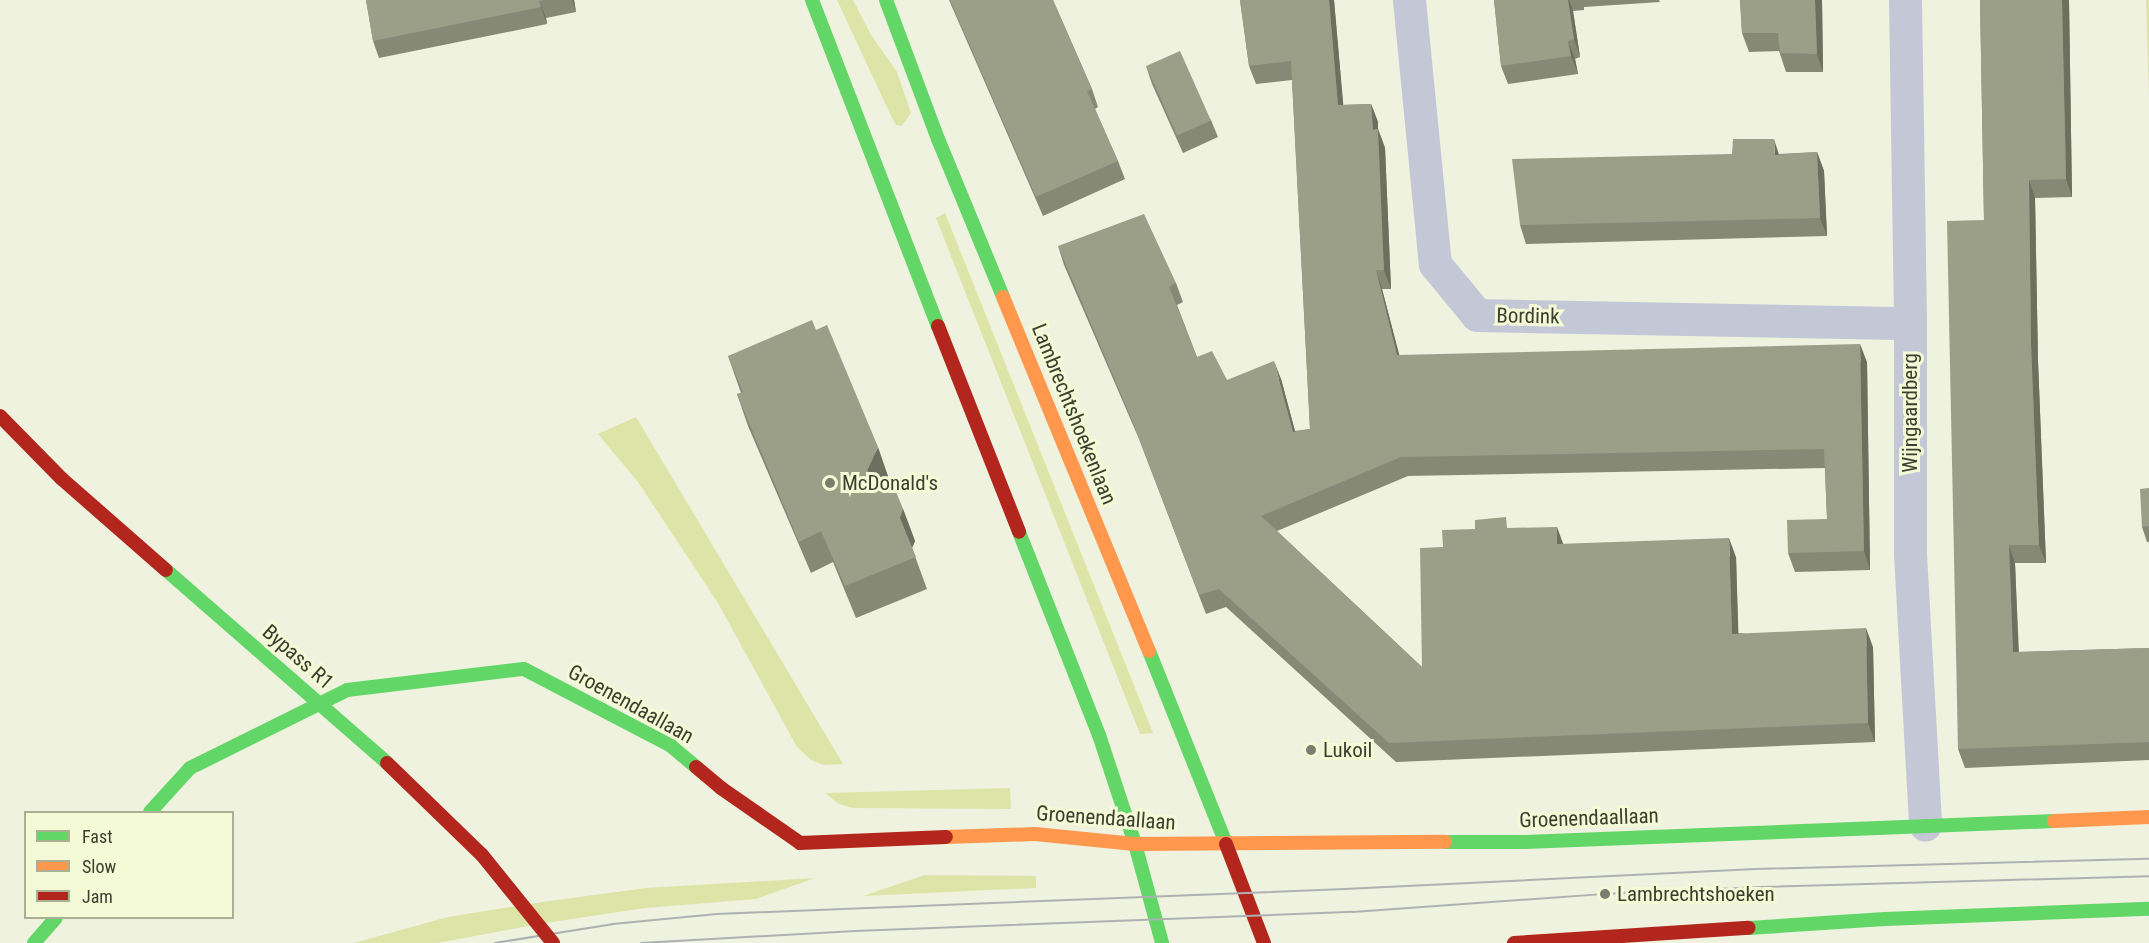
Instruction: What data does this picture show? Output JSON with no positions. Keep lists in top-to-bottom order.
{
  "streets": {
    "main road": ["Lambrechtshoekenlaan", "Bypass R1", "Groenendaallaan"],
    "street": ["Bordink", "Wijngaardberg"]
  },
  "crossings": [
    ["Bordink", "Wijngaardberg"],
    ["Wijngaardberg", "Groenendaallaan"],
    ["Lambrechtshoekenlaan", "Groenendaallaan"]
  ],
  "places": ["McDonald's", "Lukoil", "Lambrechtshoeken"],
  "legend": ["Fast", "Slow", "Jam"]
}
